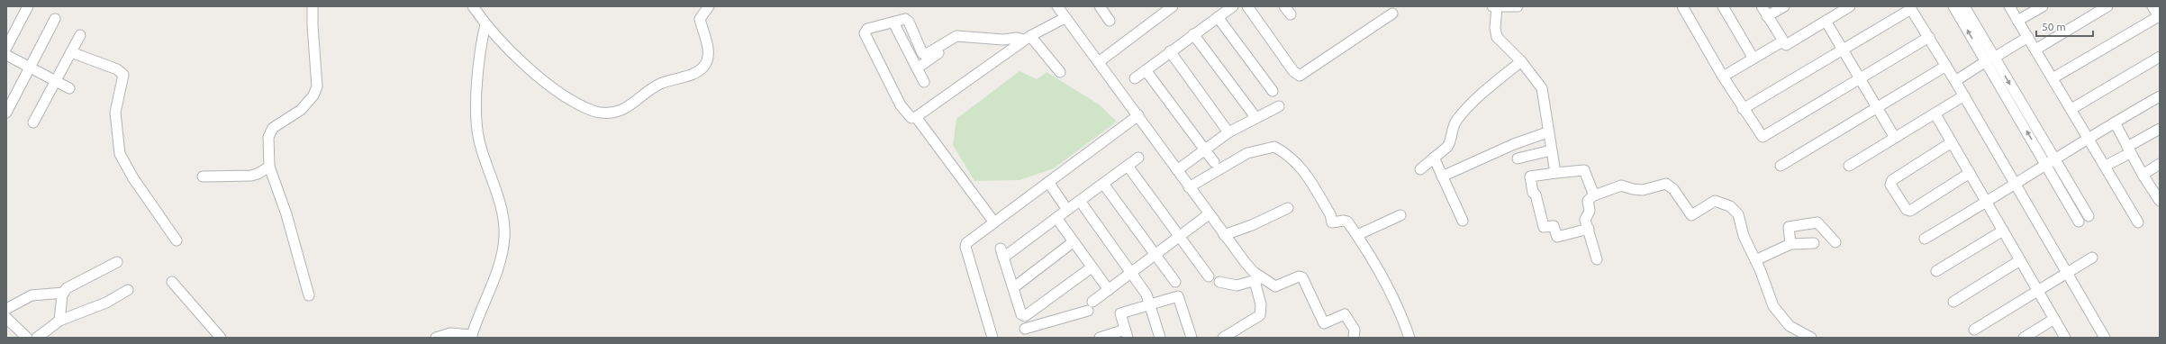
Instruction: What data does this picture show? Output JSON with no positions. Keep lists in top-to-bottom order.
{
  "scale_bar": "50 m"
}
